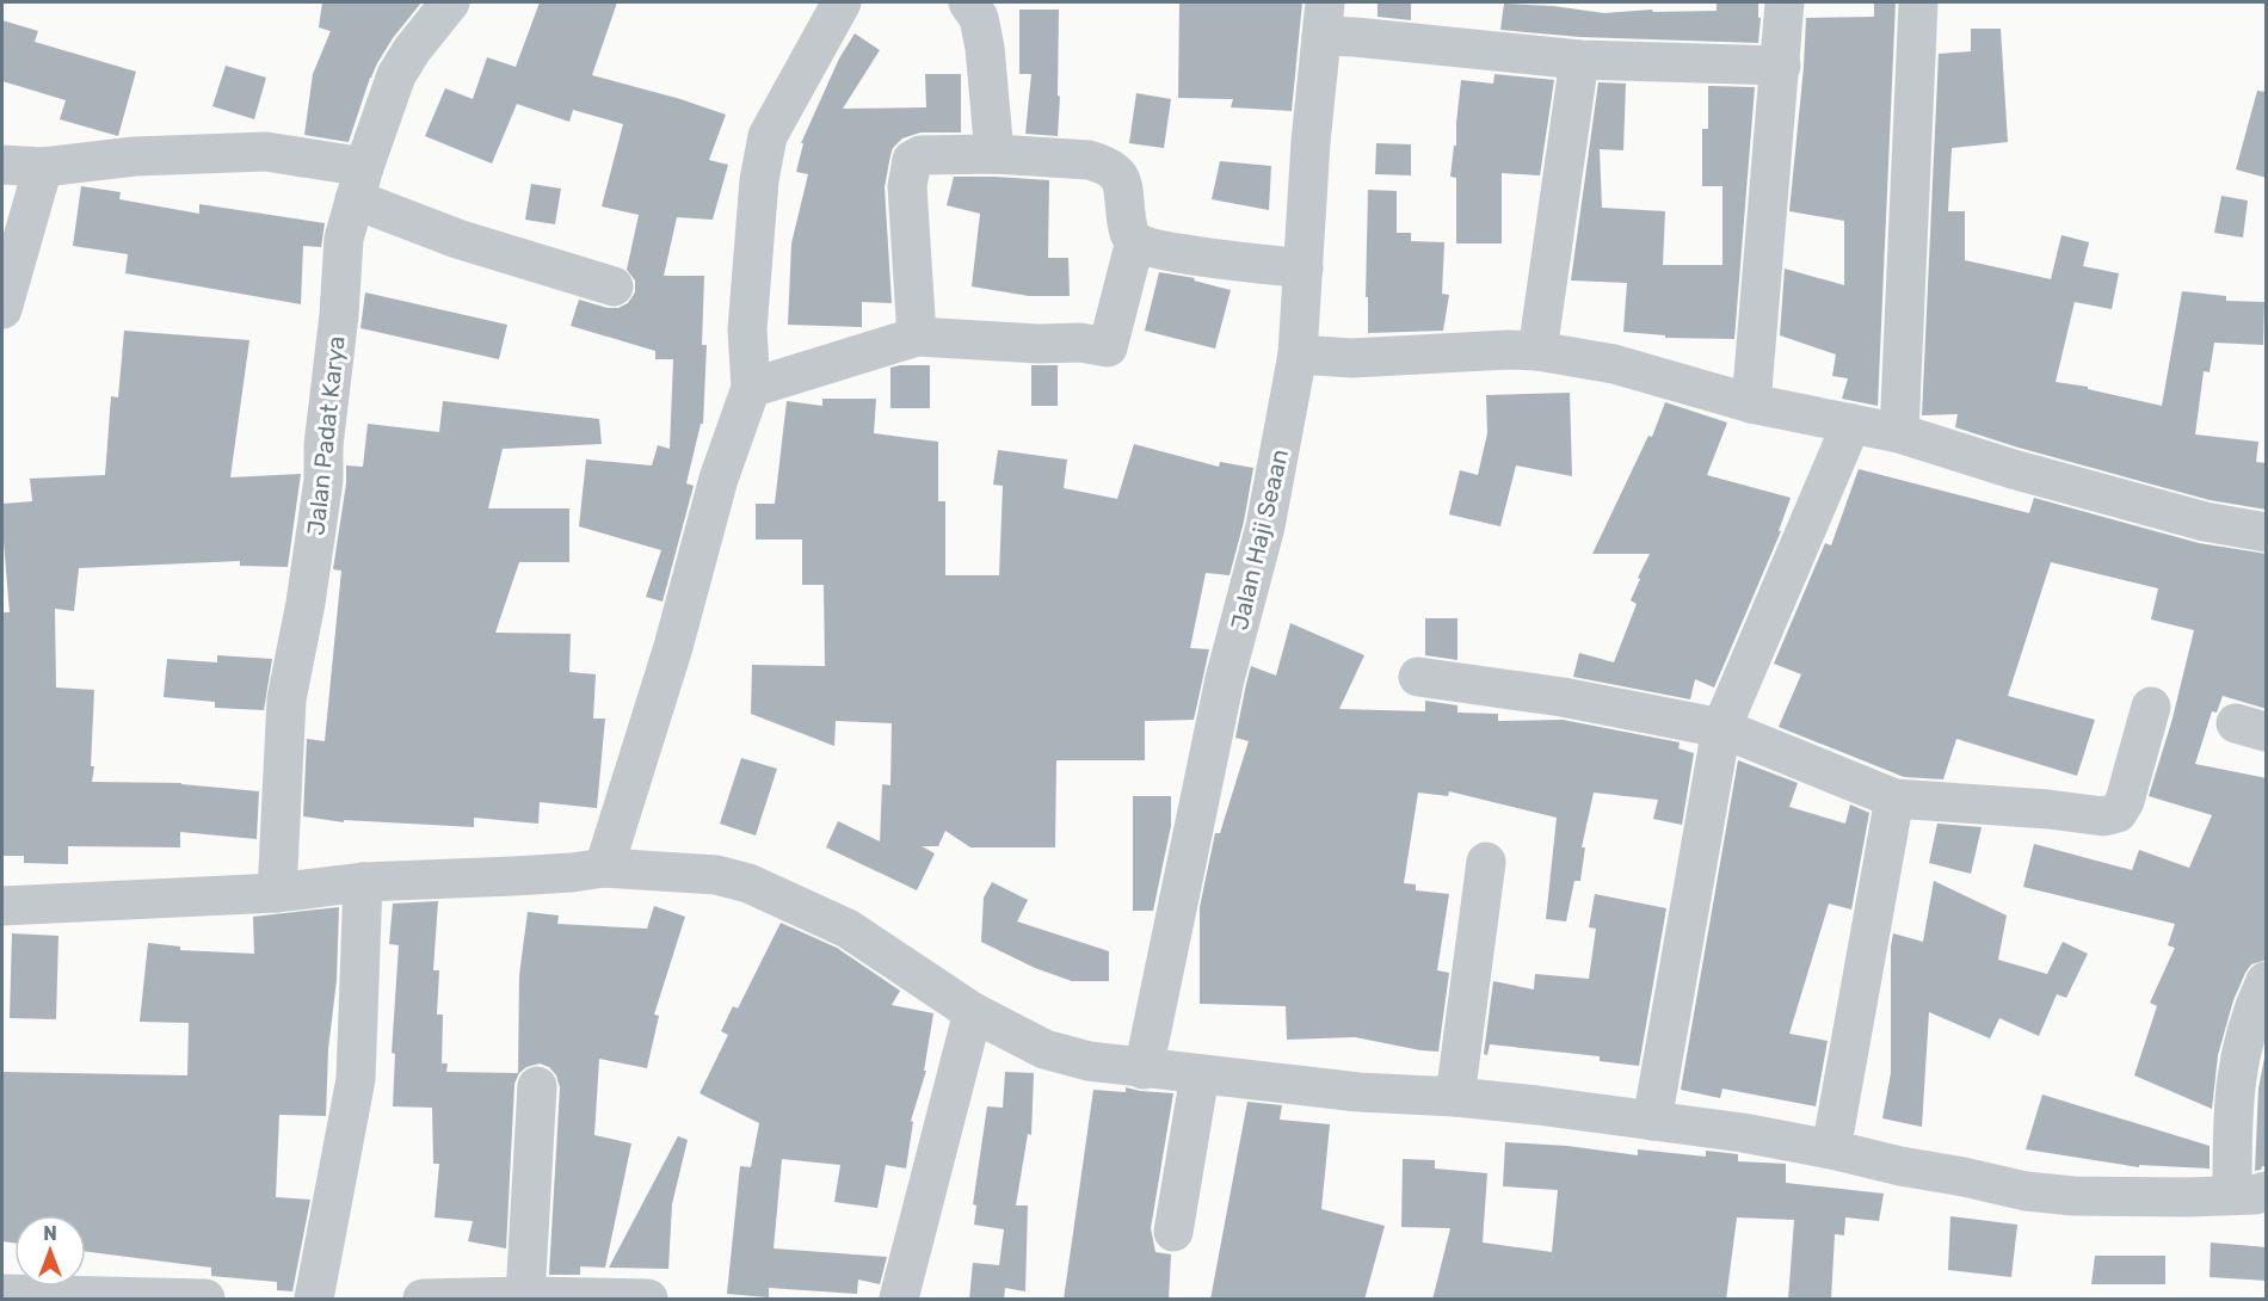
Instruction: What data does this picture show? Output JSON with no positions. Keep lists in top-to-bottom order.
{
  "streets": {
    "street": ["Jalan Padat Karya", "Jalan Haji Seaan"]
  },
  "north": "top"
}
